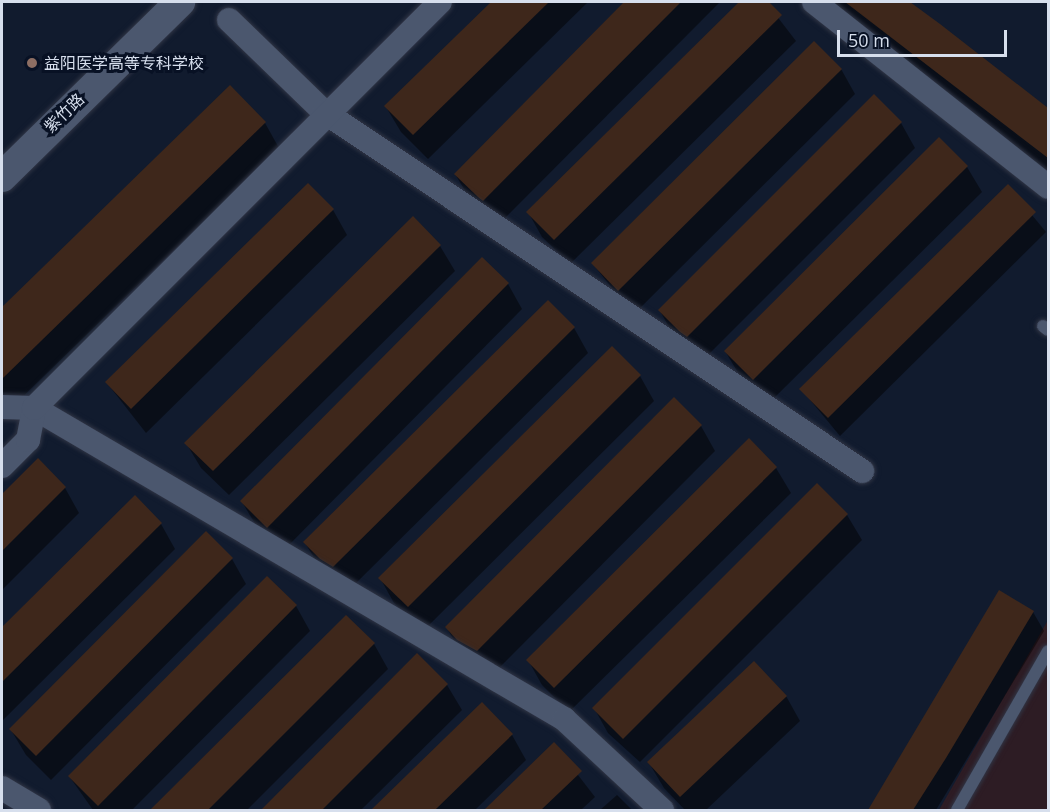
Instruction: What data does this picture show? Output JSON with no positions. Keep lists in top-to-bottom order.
{
  "streets": {
    "street": ["紫竹路"]
  },
  "places": ["益阳医学高等专科学校"],
  "scale_bar": "50 m"
}
